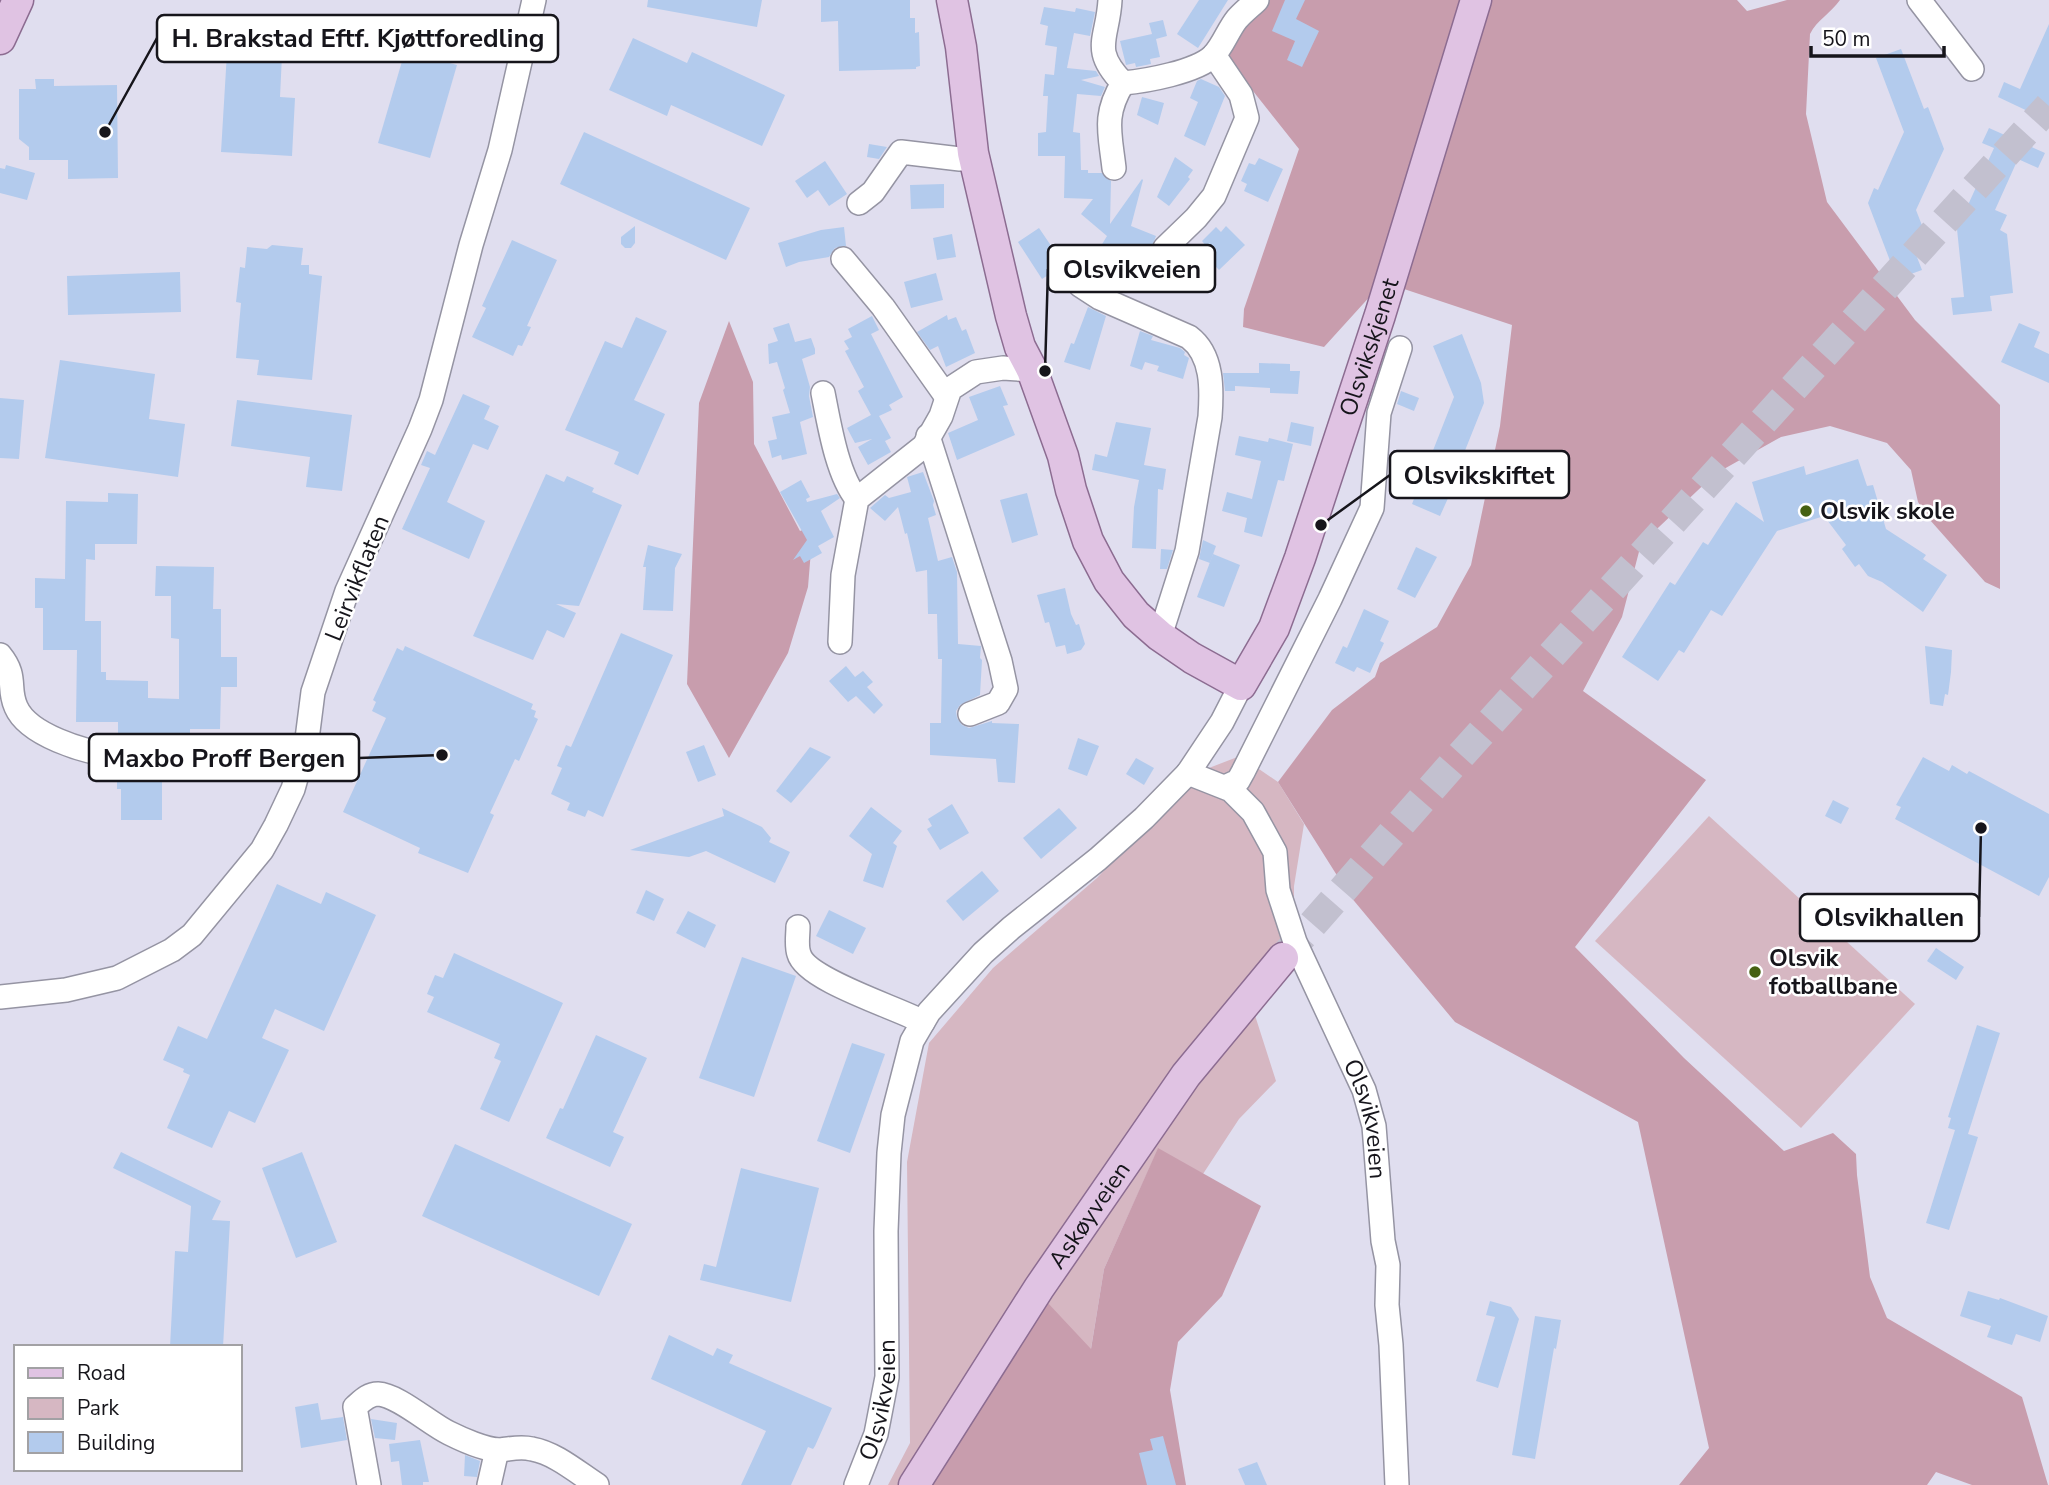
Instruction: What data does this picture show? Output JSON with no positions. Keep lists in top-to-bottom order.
{
  "streets": {
    "main road": ["Olsvikskjenet", "Askøyveien"],
    "street": ["Leirvikflaten", "Olsvikveien"]
  },
  "crossings": [
    ["Olsvikskjenet", "Olsvikveien"]
  ],
  "places": [
    "H. Brakstad Eftf. Kjøttforedling",
    "Olsvikveien",
    "Olsvik skole",
    "Olsvikskiftet",
    "Maxbo Proff Bergen",
    "Olsvikhallen",
    "Olsvik fotballbane"
  ],
  "legend": ["Road", "Park", "Building"],
  "scale_bar": "50 m"
}
